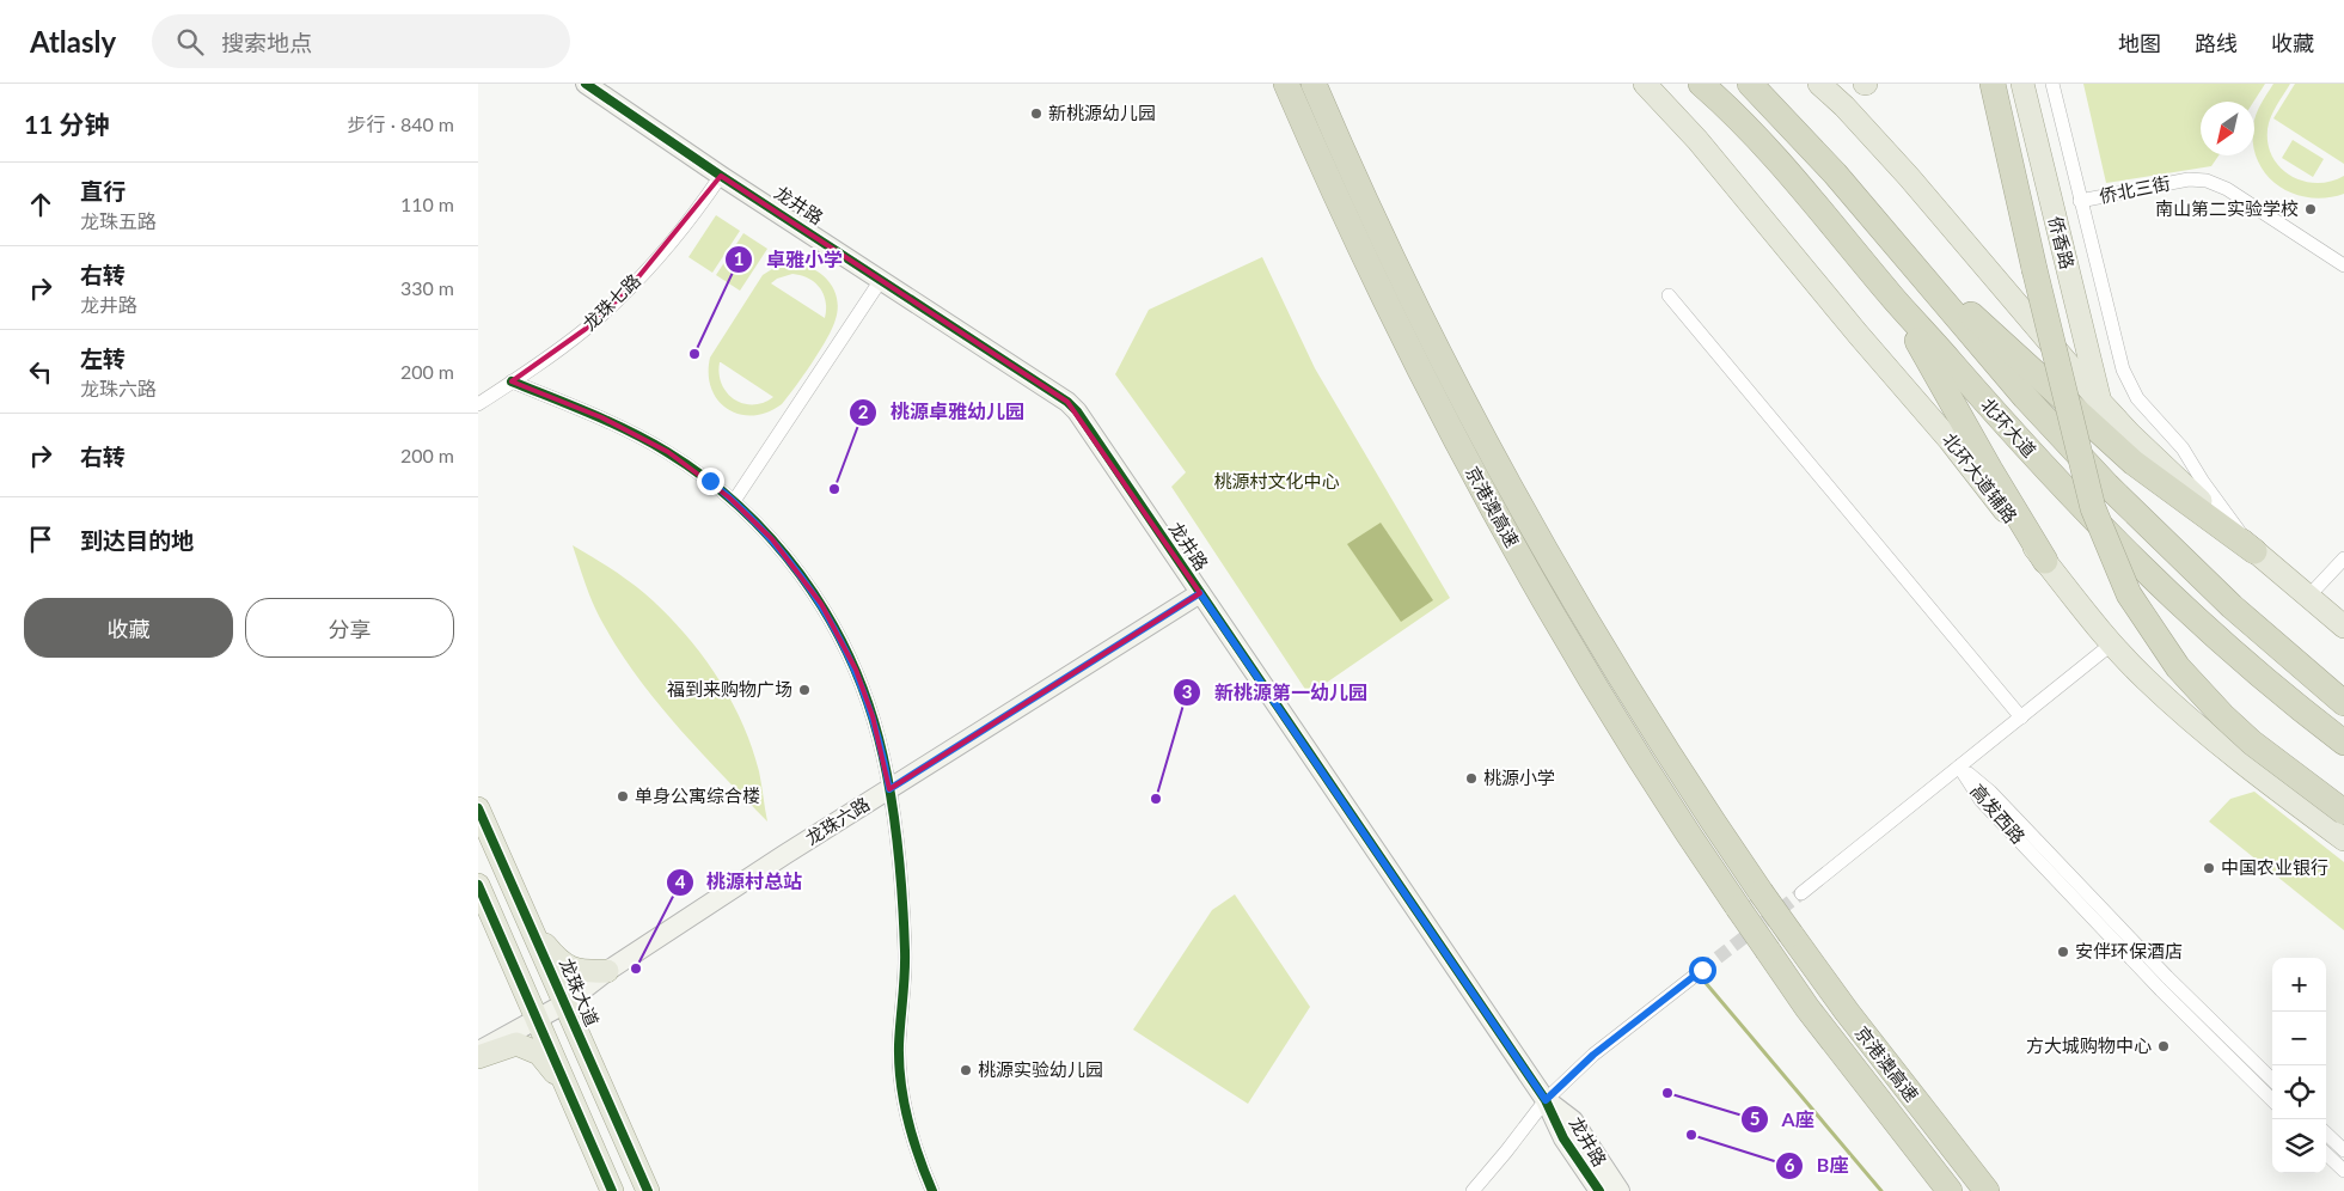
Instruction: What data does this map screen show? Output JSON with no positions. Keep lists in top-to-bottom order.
{
  "streets": {
    "highway": ["北环大道", "京港澳高速"],
    "main road": ["侨香路", "北环大道辅路", "龙珠大道"],
    "street": [
      "侨北三街",
      "龙井路",
      "龙珠七路",
      "高发西路",
      "龙珠六路"
    ]
  },
  "crossings": [
    ["龙井路", "龙珠七路"],
    ["龙井路", "龙珠六路"],
    ["龙珠六路", "龙珠大道"]
  ],
  "parks": ["桃源村文化中心"],
  "places": [
    "新桃源幼儿园",
    "南山第二实验学校",
    "卓雅小学",
    "桃源卓雅幼儿园",
    "福到来购物广场",
    "桃源小学",
    "单身公寓综合楼",
    "新桃源第一幼儿园",
    "中国农业银行",
    "安伴环保酒店",
    "桃源村总站",
    "方大城购物中心",
    "桃源实验幼儿园",
    "A座",
    "B座"
  ],
  "north": "bottom left",
  "page": {
    "header": "Atlasly",
    "search": "搜索地点",
    "nav": ["地图", "路线", "收藏"],
    "heading": ["11 分钟", "步行 · 840 m"],
    "list": [
      ["直行", "龙珠五路", "110 m"],
      ["右转", "龙井路", "330 m"],
      ["左转", "龙珠六路", "200 m"],
      ["右转", "200 m"],
      "到达目的地"
    ],
    "buttons": ["收藏", "分享"],
    "map_buttons": ["+", "−"]
  }
}
